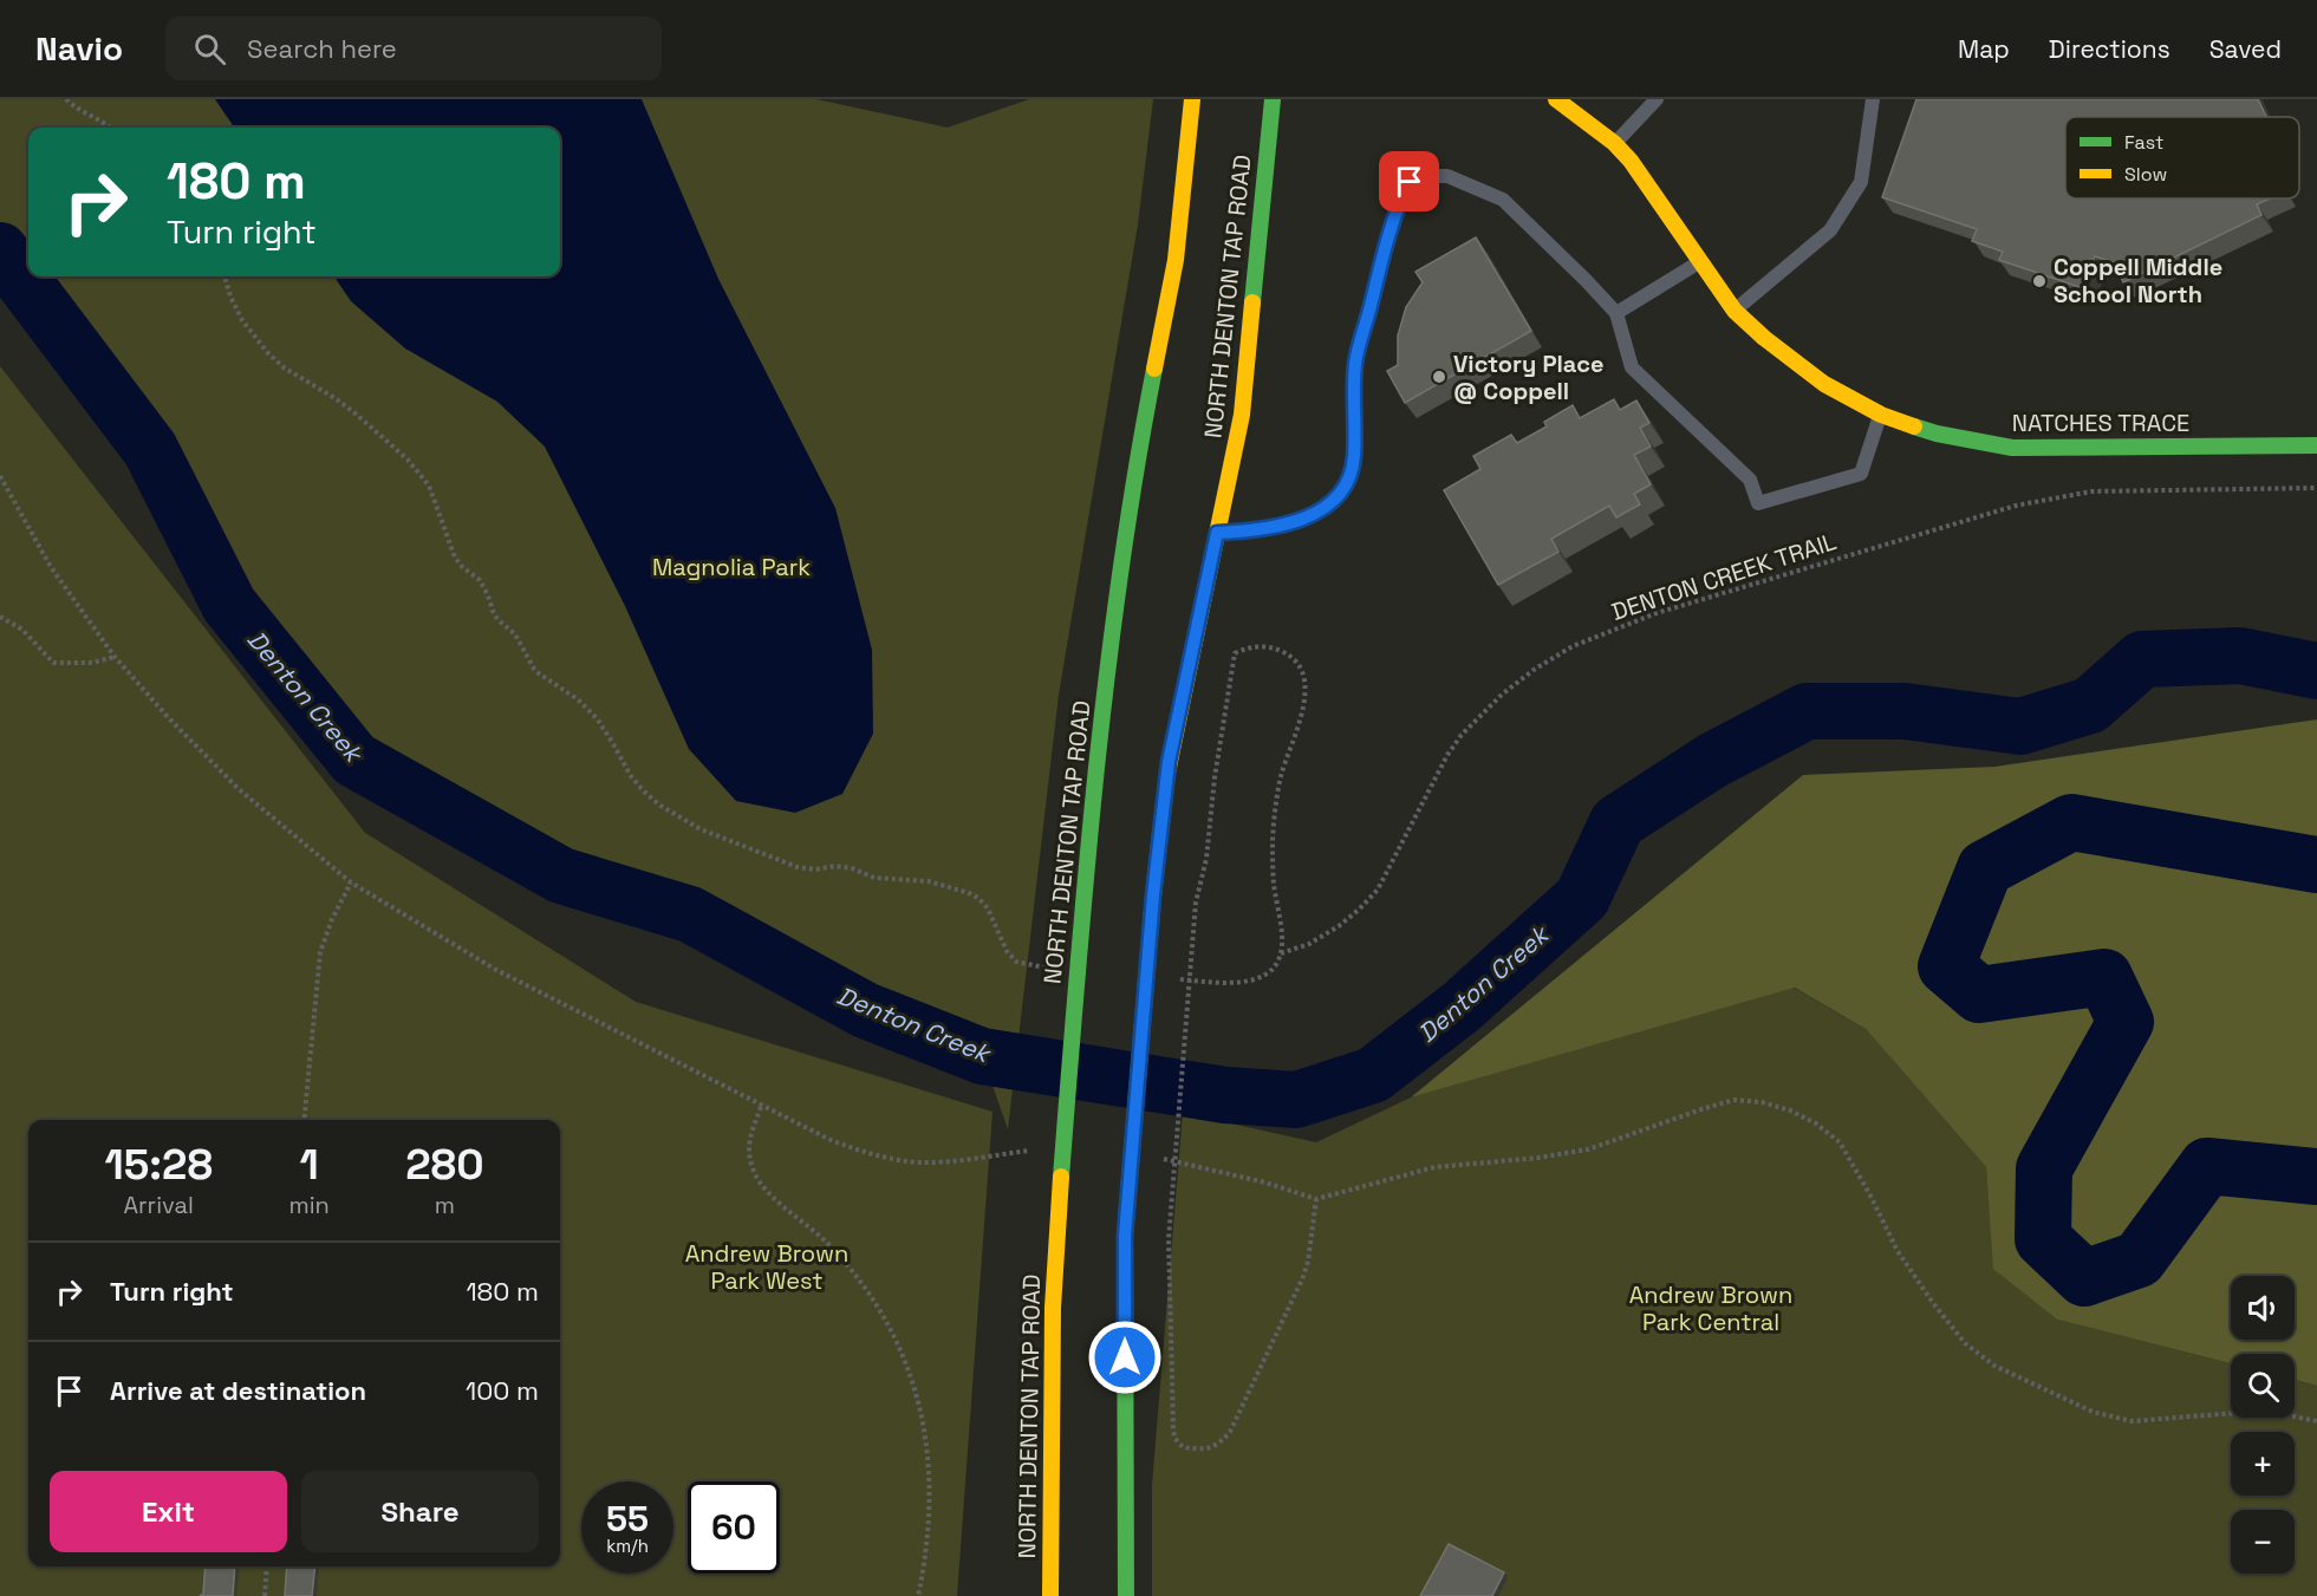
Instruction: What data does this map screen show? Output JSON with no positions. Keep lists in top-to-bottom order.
{
  "streets": {
    "main road": ["NORTH DENTON TAP ROAD", "NATCHES TRACE"],
    "path": ["DENTON CREEK TRAIL"]
  },
  "water": ["Denton Creek"],
  "parks": ["Magnolia Park", "Andrew Brown Park West", "Andrew Brown Park Central"],
  "places": ["Coppell Middle School North", "Victory Place @ Coppell"],
  "legend": ["Fast", "Slow"],
  "page": {
    "header": "Navio",
    "search": "Search here",
    "nav": ["Map", "Directions", "Saved"],
    "turn": ["180 m", "Turn right"],
    "eta": [
      "15:28",
      "Arrival",
      "1",
      "min",
      "280",
      "m"
    ],
    "list": [
      {
        "name": "Turn right",
        "value": "180 m"
      },
      {
        "name": "Arrive at destination",
        "value": "100 m"
      }
    ],
    "map_buttons": ["+", "−"],
    "buttons": ["Exit", "Share"],
    "speed": "55 km/h",
    "limit": "60"
  }
}
